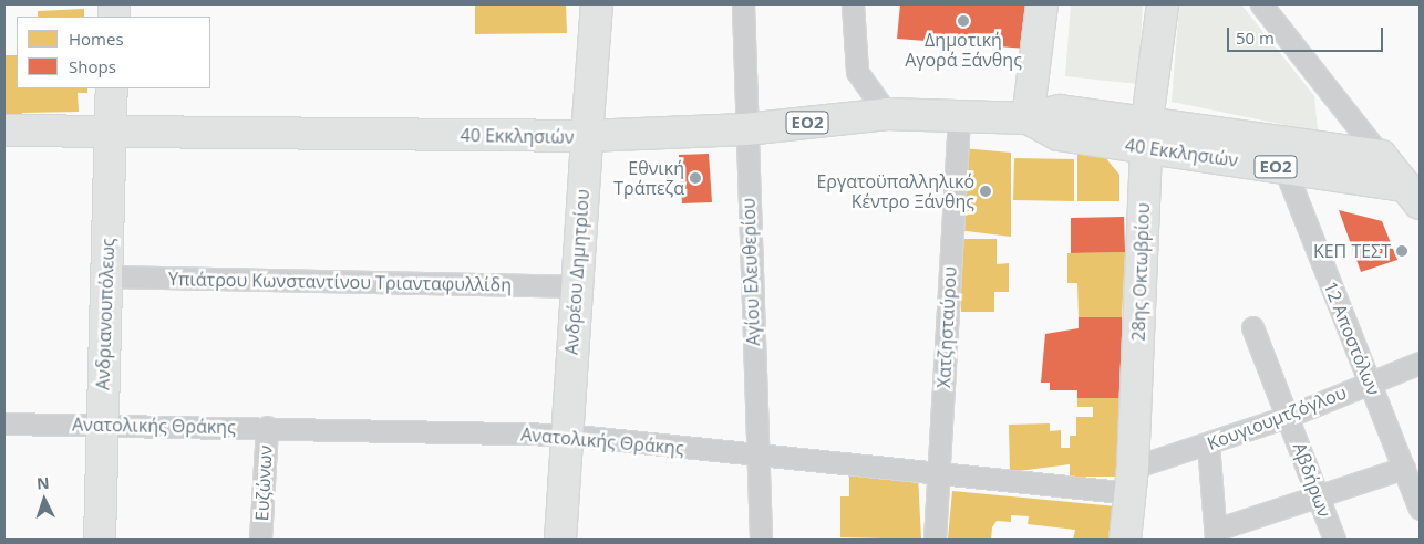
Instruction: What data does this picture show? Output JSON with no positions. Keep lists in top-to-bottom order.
{
  "streets": {
    "main road": [
      "ΕΟ2",
      "40 Εκκλησιών",
      "Ανδρέου Δημητρίου",
      "28ης Οκτωβρίου",
      "Ανδριανουπόλεως"
    ],
    "street": [
      "Αγίου Ελευθερίου",
      "Υπιάτρου Κωνσταντίνου Τριανταφυλλίδη",
      "Χατζησταύρου",
      "12 Αποστόλων",
      "Κουγιουμτζόγλου",
      "Ανατολικής Θράκης",
      "Αβδήρων",
      "Ευζώνων"
    ]
  },
  "crossings": [
    ["ΕΟ2", "40 Εκκλησιών"],
    ["40 Εκκλησιών", "Ανδρέου Δημητρίου"],
    ["40 Εκκλησιών", "Αγίου Ελευθερίου"],
    ["40 Εκκλησιών", "28ης Οκτωβρίου"],
    ["40 Εκκλησιών", "Ανδριανουπόλεως"],
    ["40 Εκκλησιών", "Χατζησταύρου"],
    ["40 Εκκλησιών", "12 Αποστόλων"],
    ["Ανδρέου Δημητρίου", "Υπιάτρου Κωνσταντίνου Τριανταφυλλίδη"],
    ["Ανδρέου Δημητρίου", "Ανατολικής Θράκης"],
    ["Αγίου Ελευθερίου", "Ανατολικής Θράκης"],
    ["28ης Οκτωβρίου", "Κουγιουμτζόγλου"],
    ["28ης Οκτωβρίου", "Ανατολικής Θράκης"],
    ["Υπιάτρου Κωνσταντίνου Τριανταφυλλίδη", "Ανδριανουπόλεως"],
    ["Ανδριανουπόλεως", "Ανατολικής Θράκης"],
    ["Χατζησταύρου", "Ανατολικής Θράκης"],
    ["12 Αποστόλων", "Κουγιουμτζόγλου"],
    ["Κουγιουμτζόγλου", "Ανατολικής Θράκης"],
    ["Κουγιουμτζόγλου", "Αβδήρων"],
    ["Ανατολικής Θράκης", "Ευζώνων"]
  ],
  "places": [
    "Δημοτική Αγορά Ξάνθης",
    "Εθνική Τράπεζα",
    "Εργατοϋπαλληλικό Κέντρο Ξάνθης",
    "ΚΕΠ ΤΕΣΤ"
  ],
  "legend": ["Homes", "Shops"],
  "scale_bar": "50 m",
  "north": "top"
}
